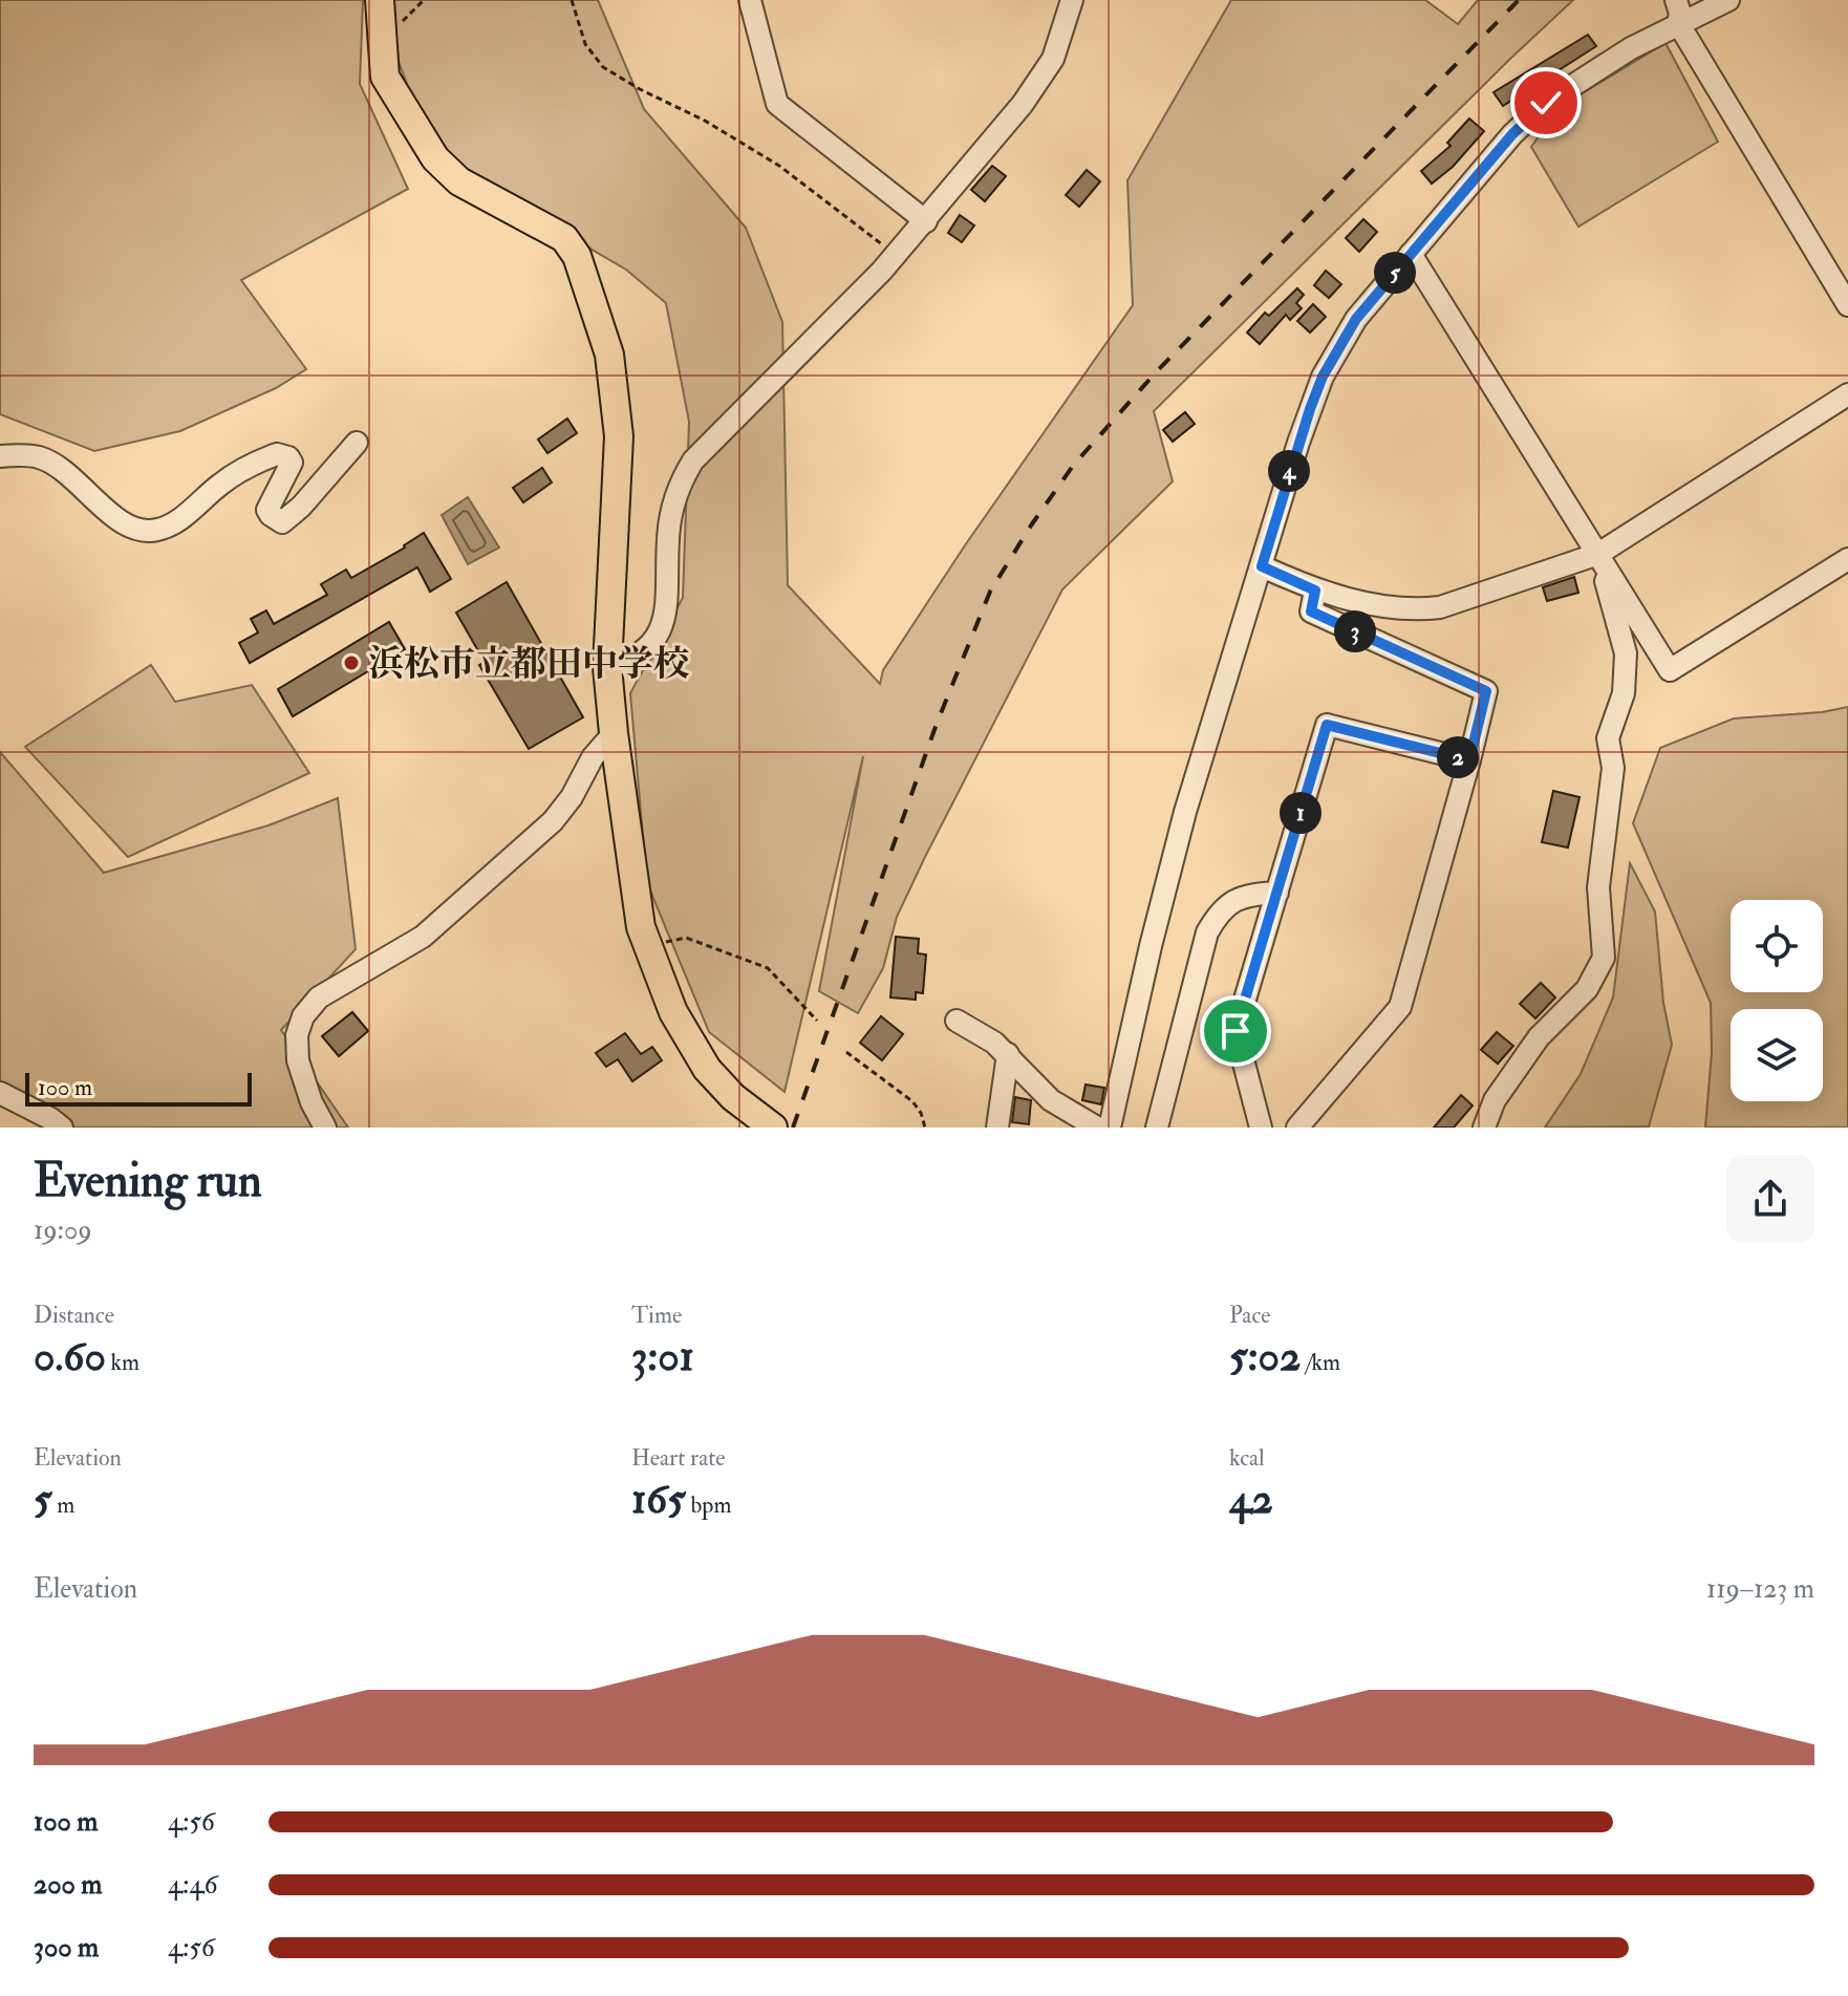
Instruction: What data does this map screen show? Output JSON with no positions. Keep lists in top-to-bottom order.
{
  "places": ["浜松市立都田中学校"],
  "scale_bar": "100 m",
  "page": {
    "pins": [
      "5",
      "4",
      "3",
      "2",
      "1"
    ],
    "scale": "100 m",
    "heading": ["Evening run", "19:09"],
    "stats": [
      ["Distance", "0.60 km"],
      ["Time", "3:01"],
      ["Pace", "5:02 /km"],
      ["Elevation", "5 m"],
      ["Heart rate", "165 bpm"],
      ["kcal", "42"]
    ],
    "chart": ["Elevation", "119–123 m"],
    "list": [
      {
        "name": "100 m",
        "note": "4:56"
      },
      {
        "name": "200 m",
        "note": "4:46"
      },
      {
        "name": "300 m",
        "note": "4:56"
      }
    ]
  }
}
